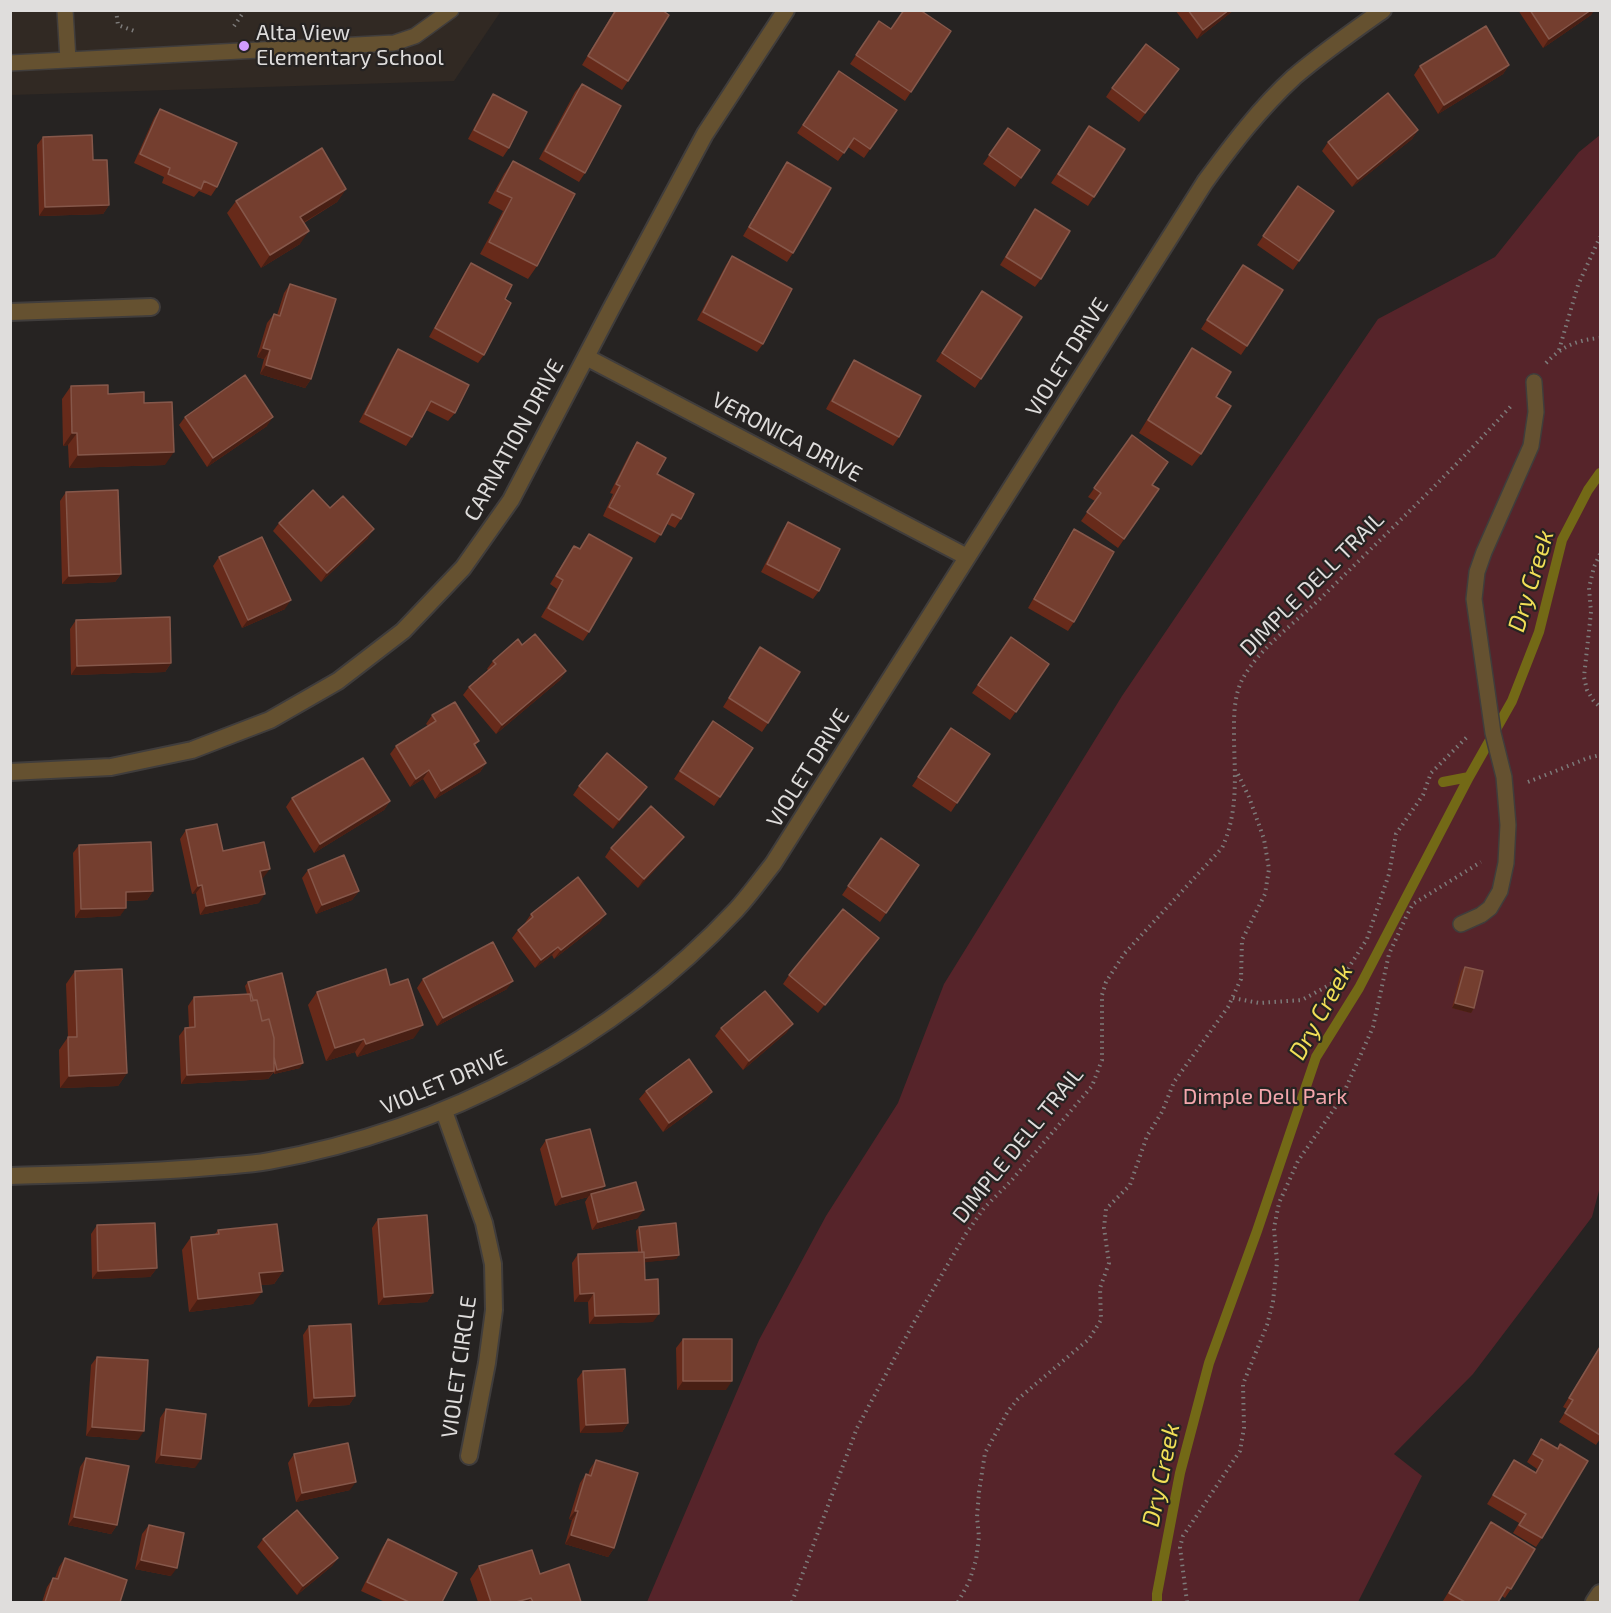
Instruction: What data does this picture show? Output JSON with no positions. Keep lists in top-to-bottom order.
{
  "streets": {
    "street": [
      "VIOLET DRIVE",
      "VERONICA DRIVE",
      "CARNATION DRIVE",
      "VIOLET CIRCLE"
    ],
    "path": ["DIMPLE DELL TRAIL"]
  },
  "crossings": [
    ["VIOLET DRIVE", "VERONICA DRIVE"],
    ["VIOLET DRIVE", "VIOLET CIRCLE"],
    ["VERONICA DRIVE", "CARNATION DRIVE"]
  ],
  "water": ["Dry Creek"],
  "parks": ["Dimple Dell Park"],
  "places": ["Alta View Elementary School"]
}
